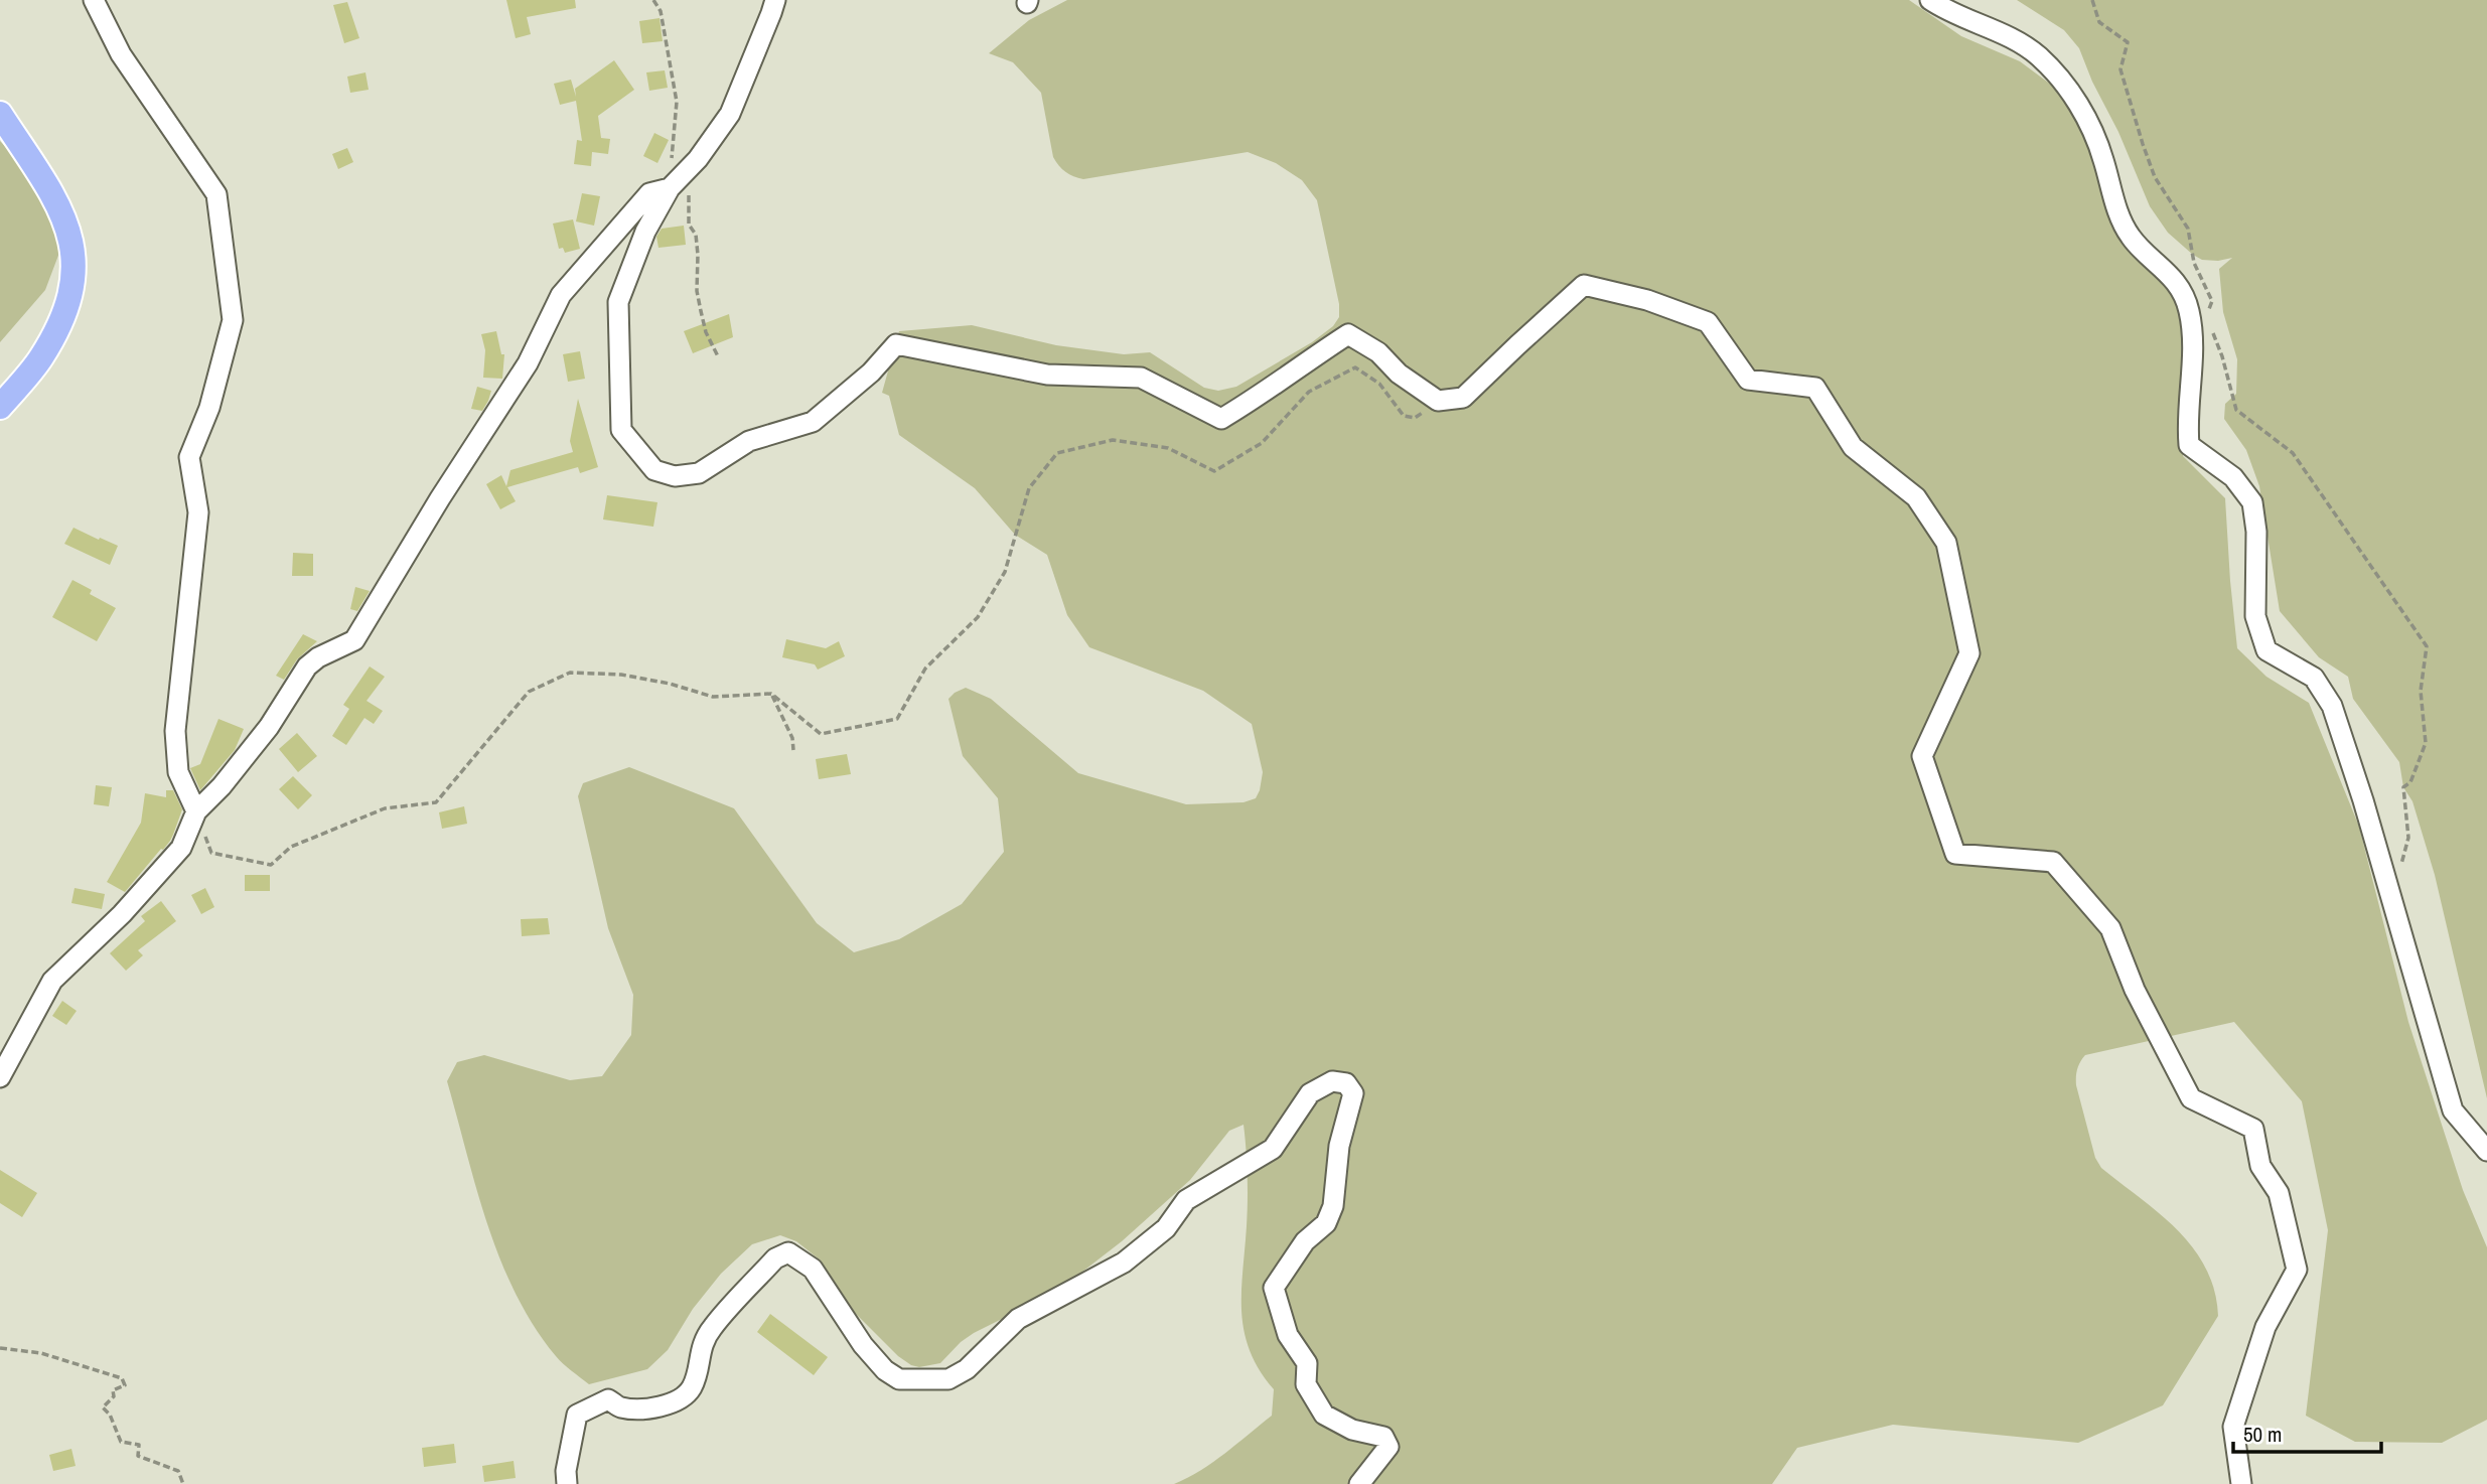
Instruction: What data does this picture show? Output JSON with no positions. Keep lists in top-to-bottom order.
{
  "scale_bar": "50 m"
}
